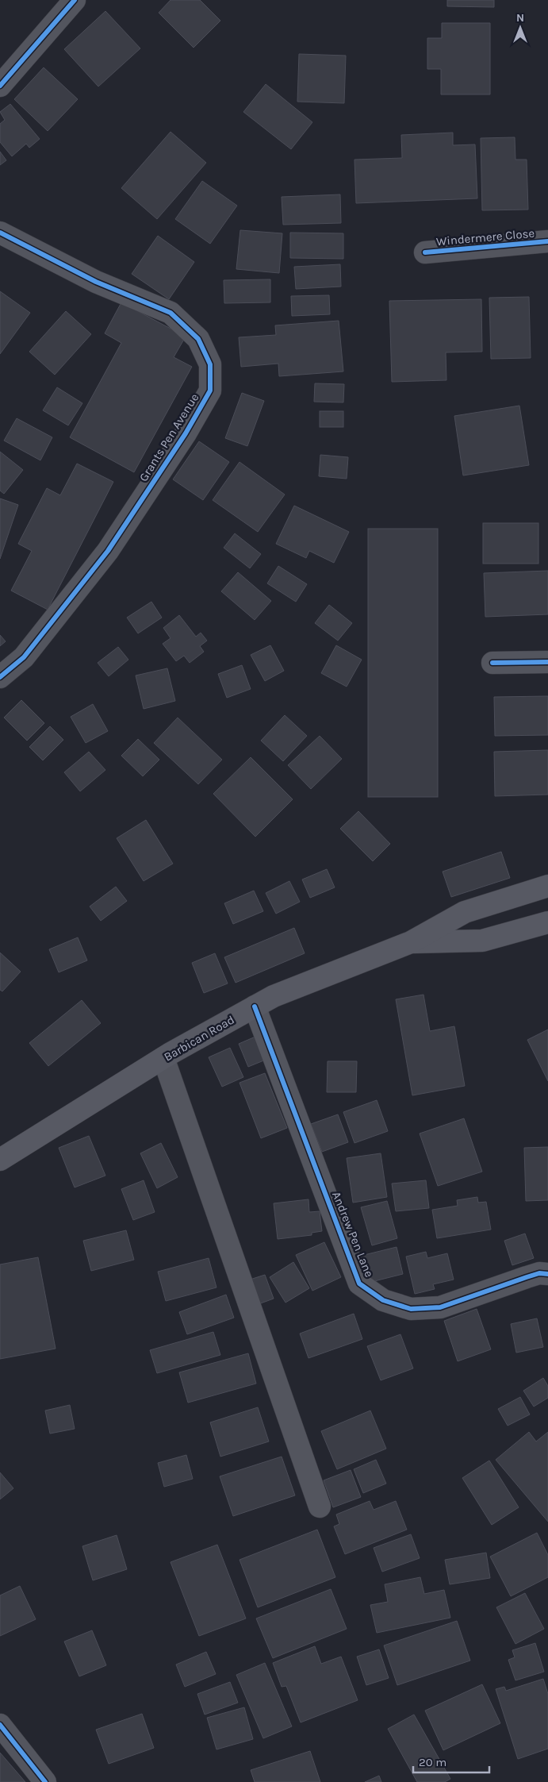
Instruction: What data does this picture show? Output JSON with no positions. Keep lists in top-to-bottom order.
{
  "streets": {
    "main road": ["Barbican Road"],
    "street": ["Windermere Close", "Grants Pen Avenue", "Andrew Pen Lane"]
  },
  "crossings": [
    ["Barbican Road", "Andrew Pen Lane"]
  ],
  "scale_bar": "20 m",
  "north": "top"
}
